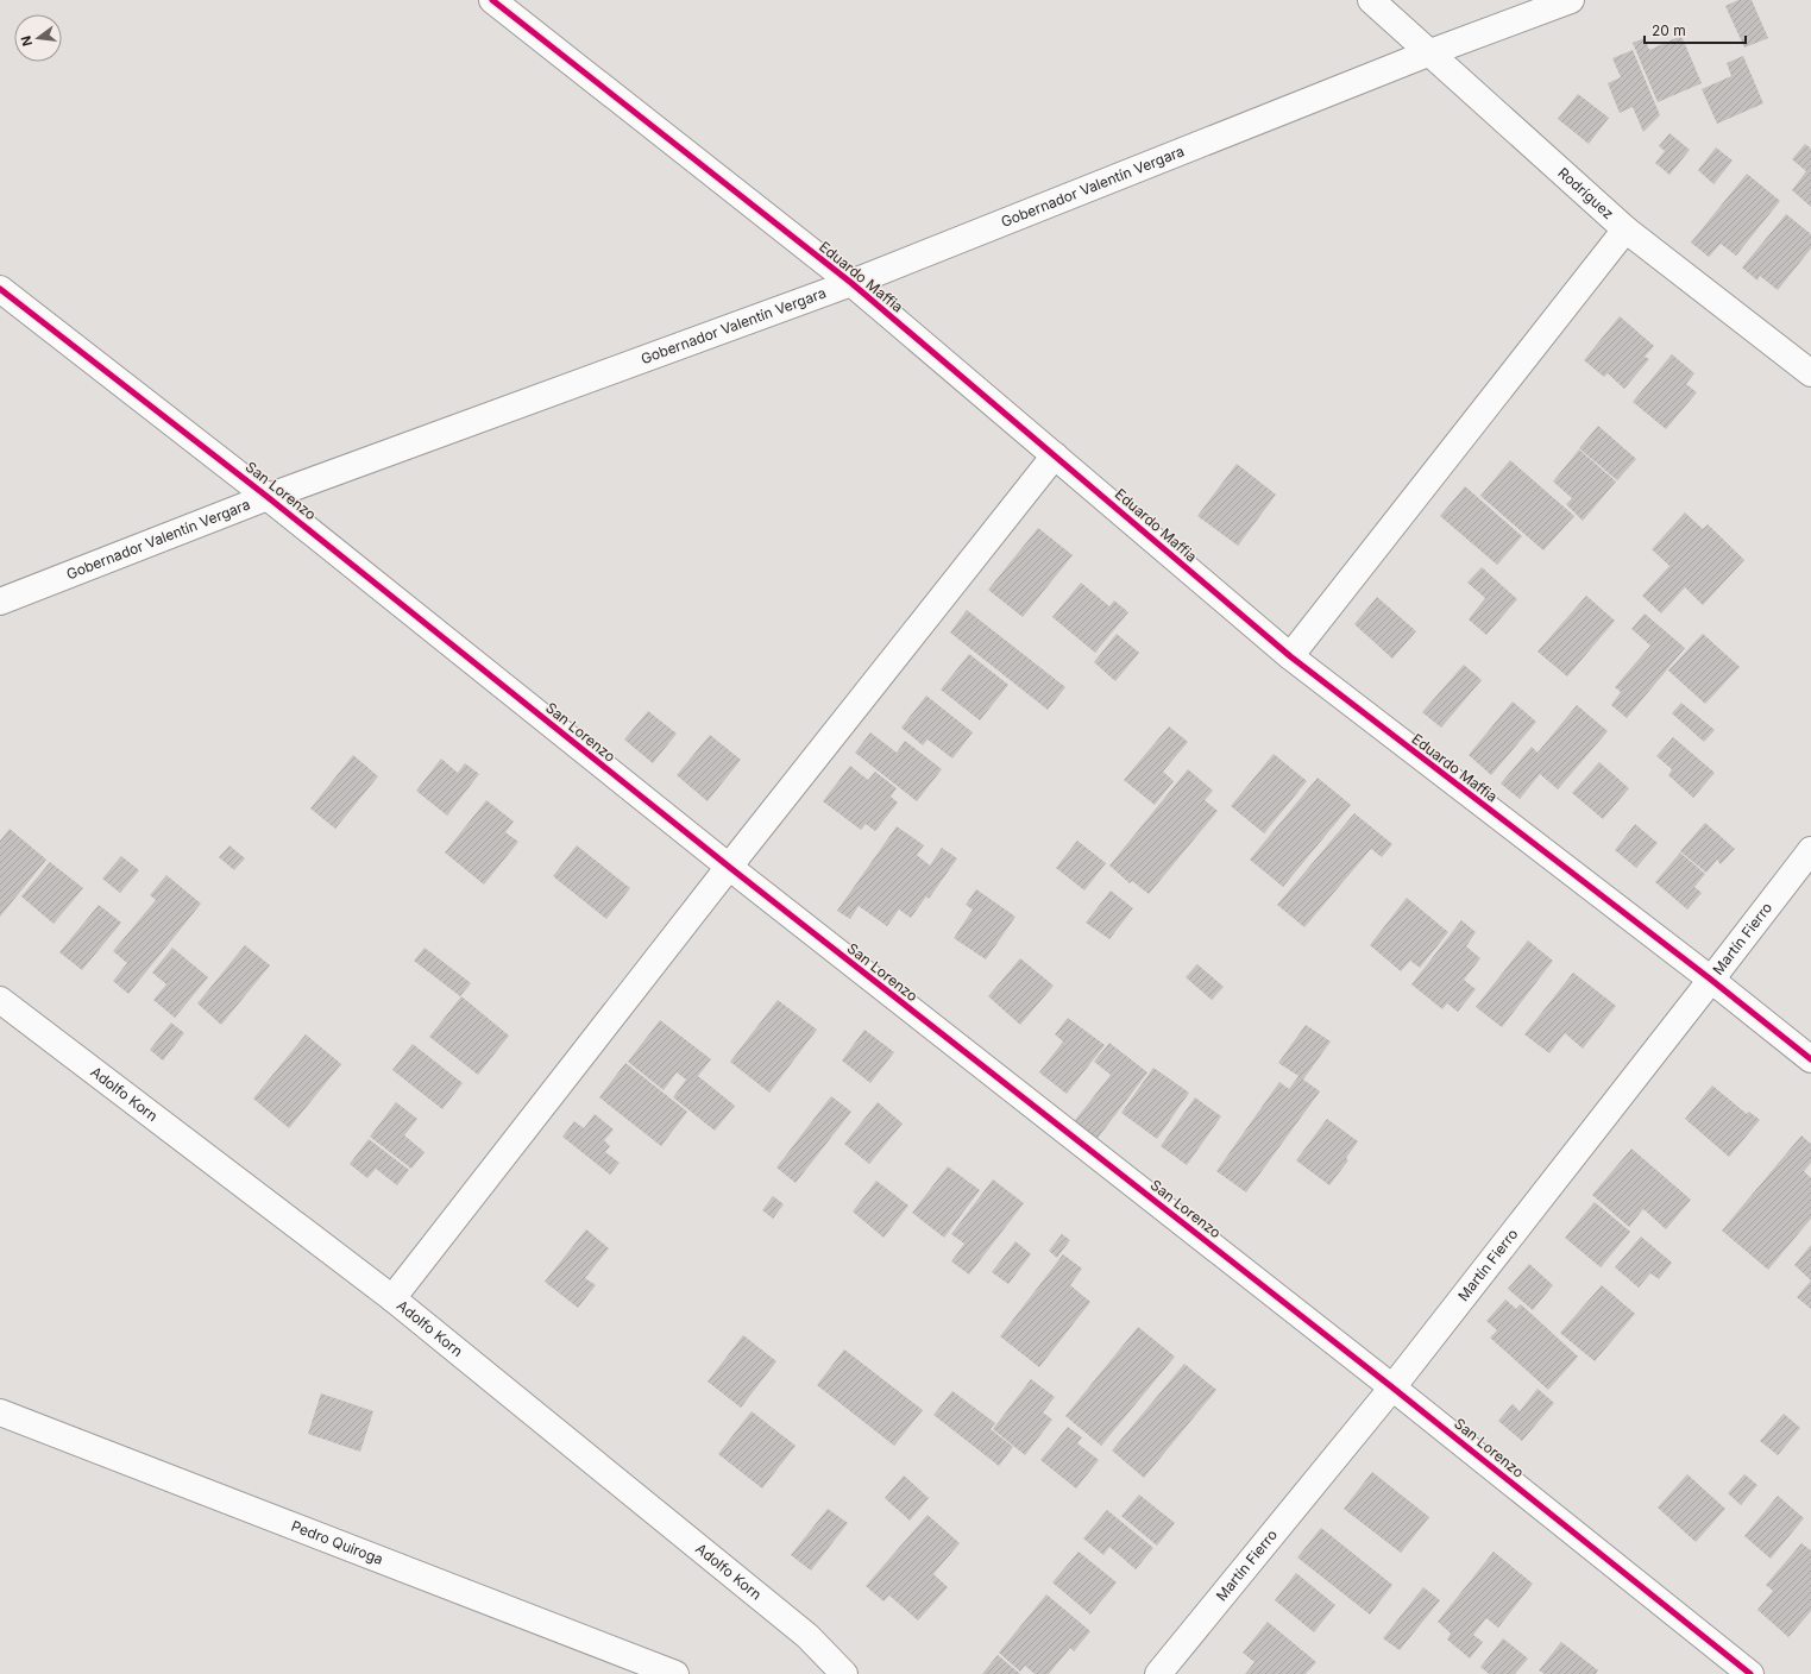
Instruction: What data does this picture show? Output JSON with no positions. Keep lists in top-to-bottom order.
{
  "streets": {
    "street": [
      "Gobernador Valentín Vergara",
      "Rodríguez",
      "Eduardo Maffia",
      "San Lorenzo",
      "Martín Fierro",
      "Adolfo Korn",
      "Pedro Quiroga"
    ]
  },
  "crossings": [
    ["Gobernador Valentín Vergara", "Rodríguez"],
    ["Gobernador Valentín Vergara", "Eduardo Maffia"],
    ["Gobernador Valentín Vergara", "San Lorenzo"],
    ["Eduardo Maffia", "Martín Fierro"],
    ["San Lorenzo", "Martín Fierro"]
  ],
  "scale_bar": "20 m",
  "north": "left"
}
